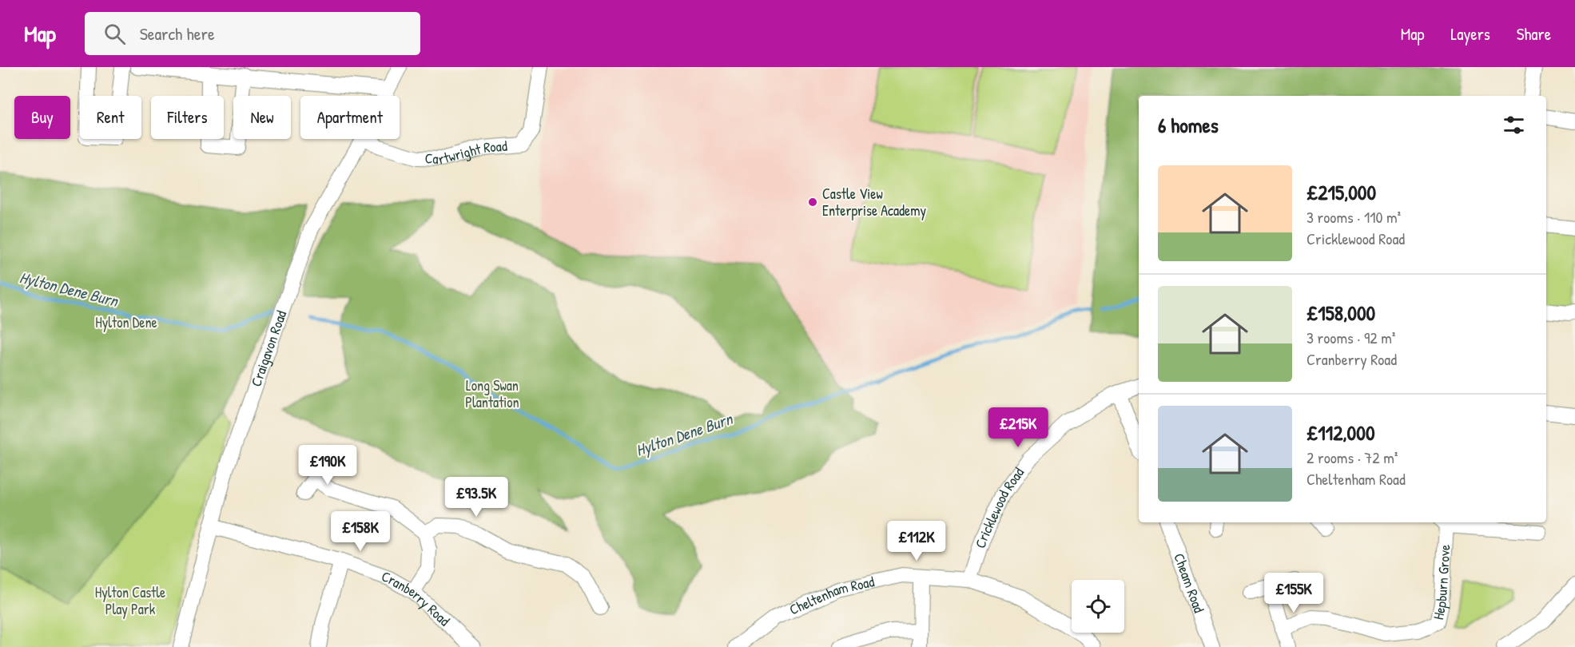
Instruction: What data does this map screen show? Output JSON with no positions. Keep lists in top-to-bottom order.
{
  "streets": {
    "street": [
      "Cartwright Road",
      "Craigavon Road",
      "Cricklewood Road",
      "Hepburn Grove",
      "Cheam Road",
      "Cheltenham Road",
      "Cranberry Road"
    ]
  },
  "crossings": [
    ["Craigavon Road", "Cranberry Road"],
    ["Cricklewood Road", "Cheltenham Road"]
  ],
  "water": ["Hylton Dene Burn"],
  "parks": ["Hylton Dene", "Long Swan Plantation", "Hylton Castle Play Park"],
  "places": ["Castle View Enterprise Academy"],
  "page": {
    "header": "Map",
    "search": "Search here",
    "nav": ["Map", "Layers", "Share"],
    "chip": [
      "Buy",
      "Rent",
      "Filters",
      "New",
      "Apartment"
    ],
    "heading": "6 homes",
    "list": [
      {
        "name": "£215,000",
        "note": "3 rooms · 110 m² · Cricklewood Road"
      },
      {
        "name": "£158,000",
        "note": "3 rooms · 92 m² · Cranberry Road"
      },
      {
        "name": "£112,000",
        "note": "2 rooms · 72 m² · Cheltenham Road"
      }
    ],
    "price": [
      "£215K",
      "£190K",
      "£93.5K",
      "£158K",
      "£112K",
      "£155K"
    ]
  }
}
